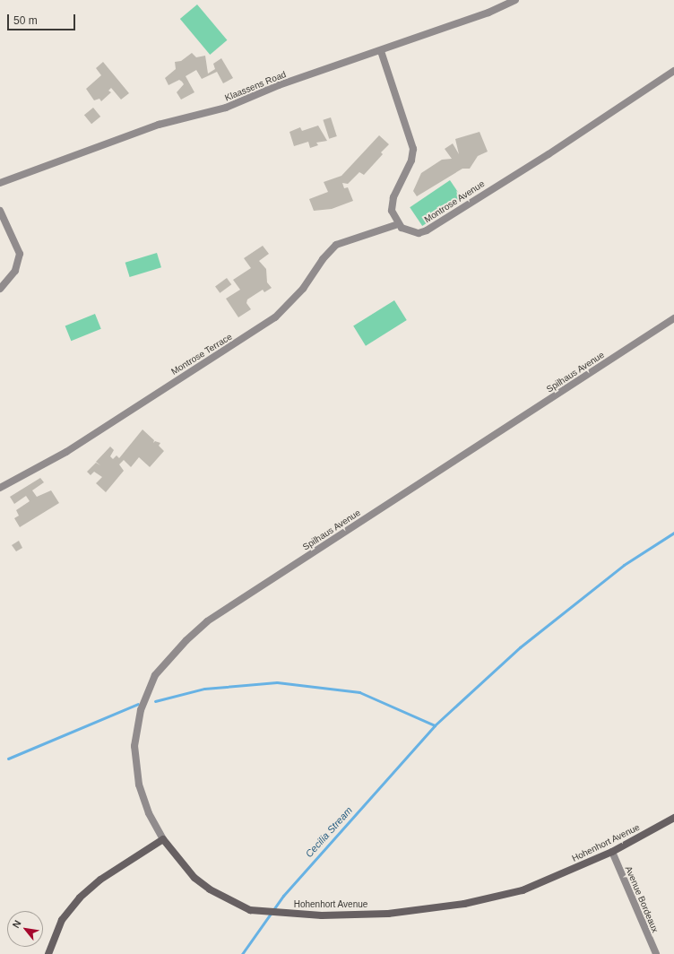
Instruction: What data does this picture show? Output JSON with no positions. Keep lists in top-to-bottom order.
{
  "streets": {
    "street": [
      "Klaassens Road",
      "Montrose Avenue",
      "Montrose Terrace",
      "Spilhaus Avenue",
      "Hohenhort Avenue",
      "Avenue Bordeaux"
    ]
  },
  "crossings": [
    ["Montrose Avenue", "Montrose Terrace"],
    ["Spilhaus Avenue", "Hohenhort Avenue"],
    ["Hohenhort Avenue", "Avenue Bordeaux"]
  ],
  "water": ["Cecilia Stream"],
  "scale_bar": "50 m",
  "north": "top left"
}
